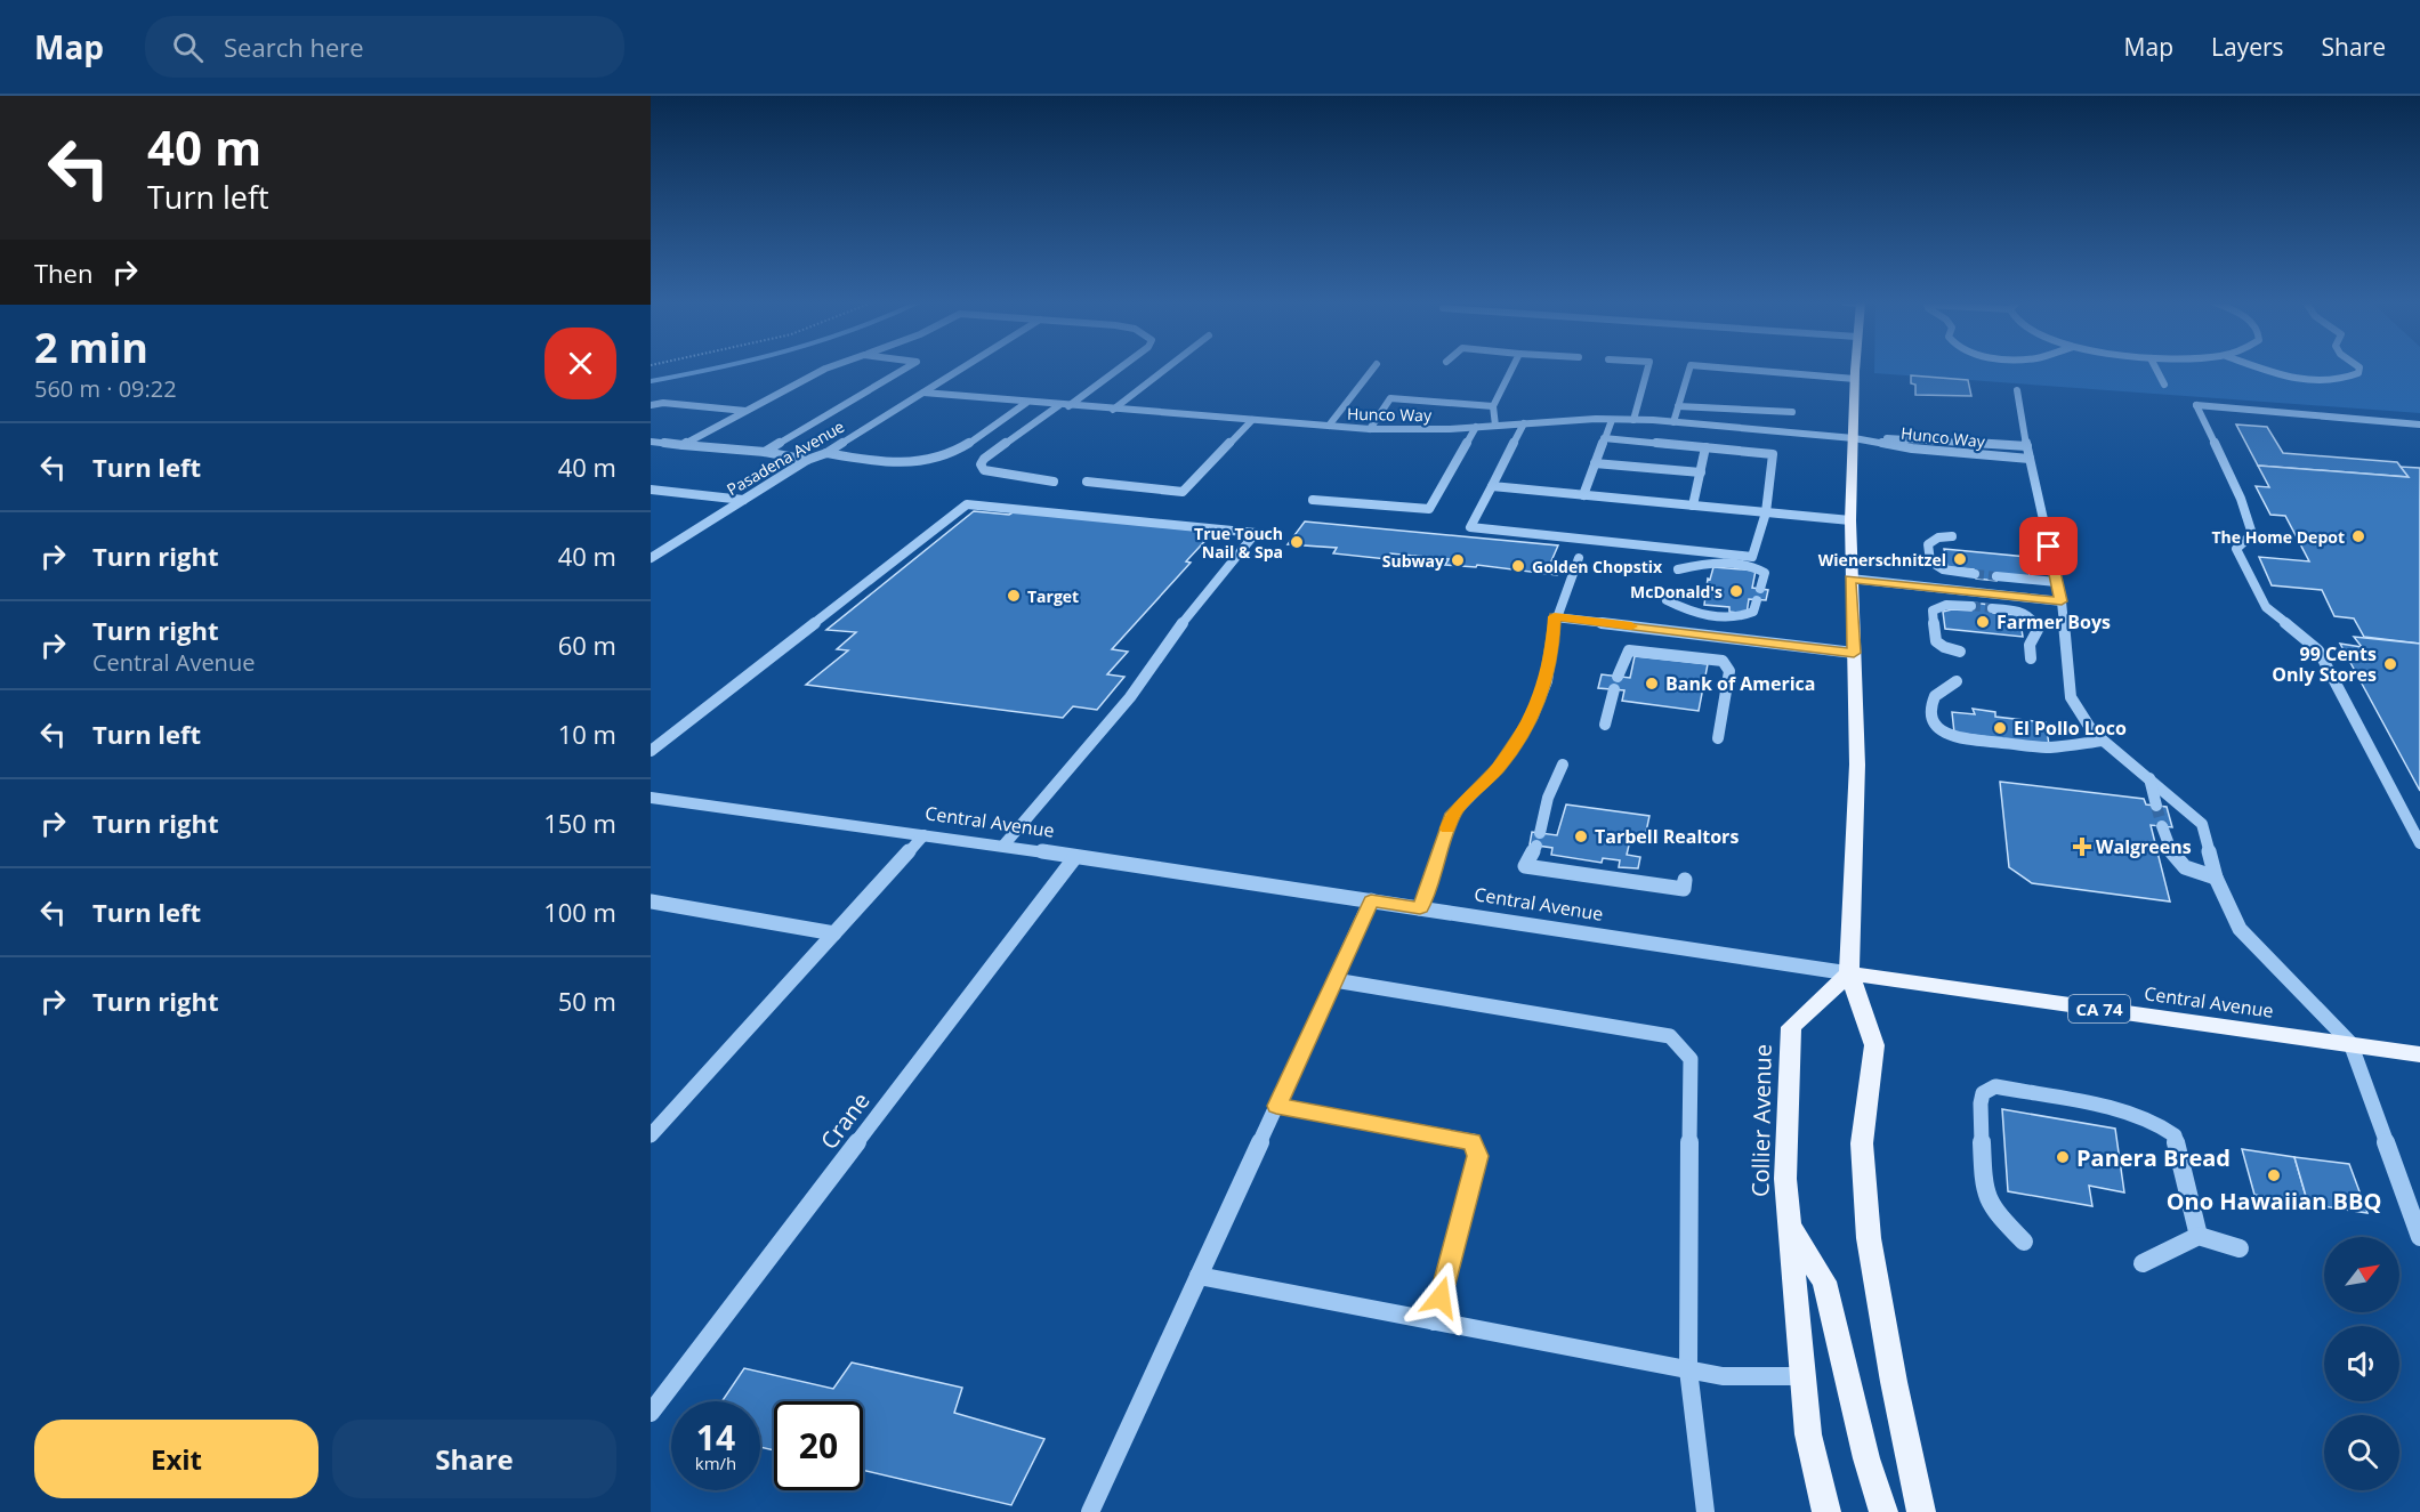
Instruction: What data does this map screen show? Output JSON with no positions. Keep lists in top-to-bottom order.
{
  "streets": {
    "main road": ["Central Avenue", "CA 74", "Collier Avenue"],
    "street": ["Hunco Way", "Pasadena Avenue", "Crane"]
  },
  "crossings": [
    ["Hunco Way", "Pasadena Avenue"],
    ["Central Avenue", "Crane"],
    ["Central Avenue", "Collier Avenue"]
  ],
  "places": {
    "other": [
      "The Home Depot",
      "True Touch Nail & Spa",
      "Wienerschnitzel",
      "Subway",
      "Golden Chopstix",
      "McDonald's",
      "Target",
      "Farmer Boys",
      "99 Cents Only Stores",
      "Bank of America",
      "El Pollo Loco",
      "Tarbell Realtors",
      "Panera Bread",
      "Ono Hawaiian BBQ"
    ],
    "health": ["Walgreens"]
  },
  "north": "top right",
  "page": {
    "header": "Map",
    "search": "Search here",
    "nav": ["Map", "Layers", "Share"],
    "turn": ["40 m", "Turn left"],
    "then": "Then",
    "heading": ["2 min", "560 m · 09:22"],
    "list": [
      {
        "name": "Turn left",
        "value": "40 m"
      },
      {
        "name": "Turn right",
        "value": "40 m"
      },
      {
        "name": "Turn right",
        "note": "Central Avenue",
        "value": "60 m"
      },
      {
        "name": "Turn left",
        "value": "10 m"
      },
      {
        "name": "Turn right",
        "value": "150 m"
      },
      {
        "name": "Turn left",
        "value": "100 m"
      },
      {
        "name": "Turn right",
        "value": "50 m"
      }
    ],
    "speed": "14 km/h",
    "limit": "20",
    "buttons": ["Exit", "Share"]
  }
}
